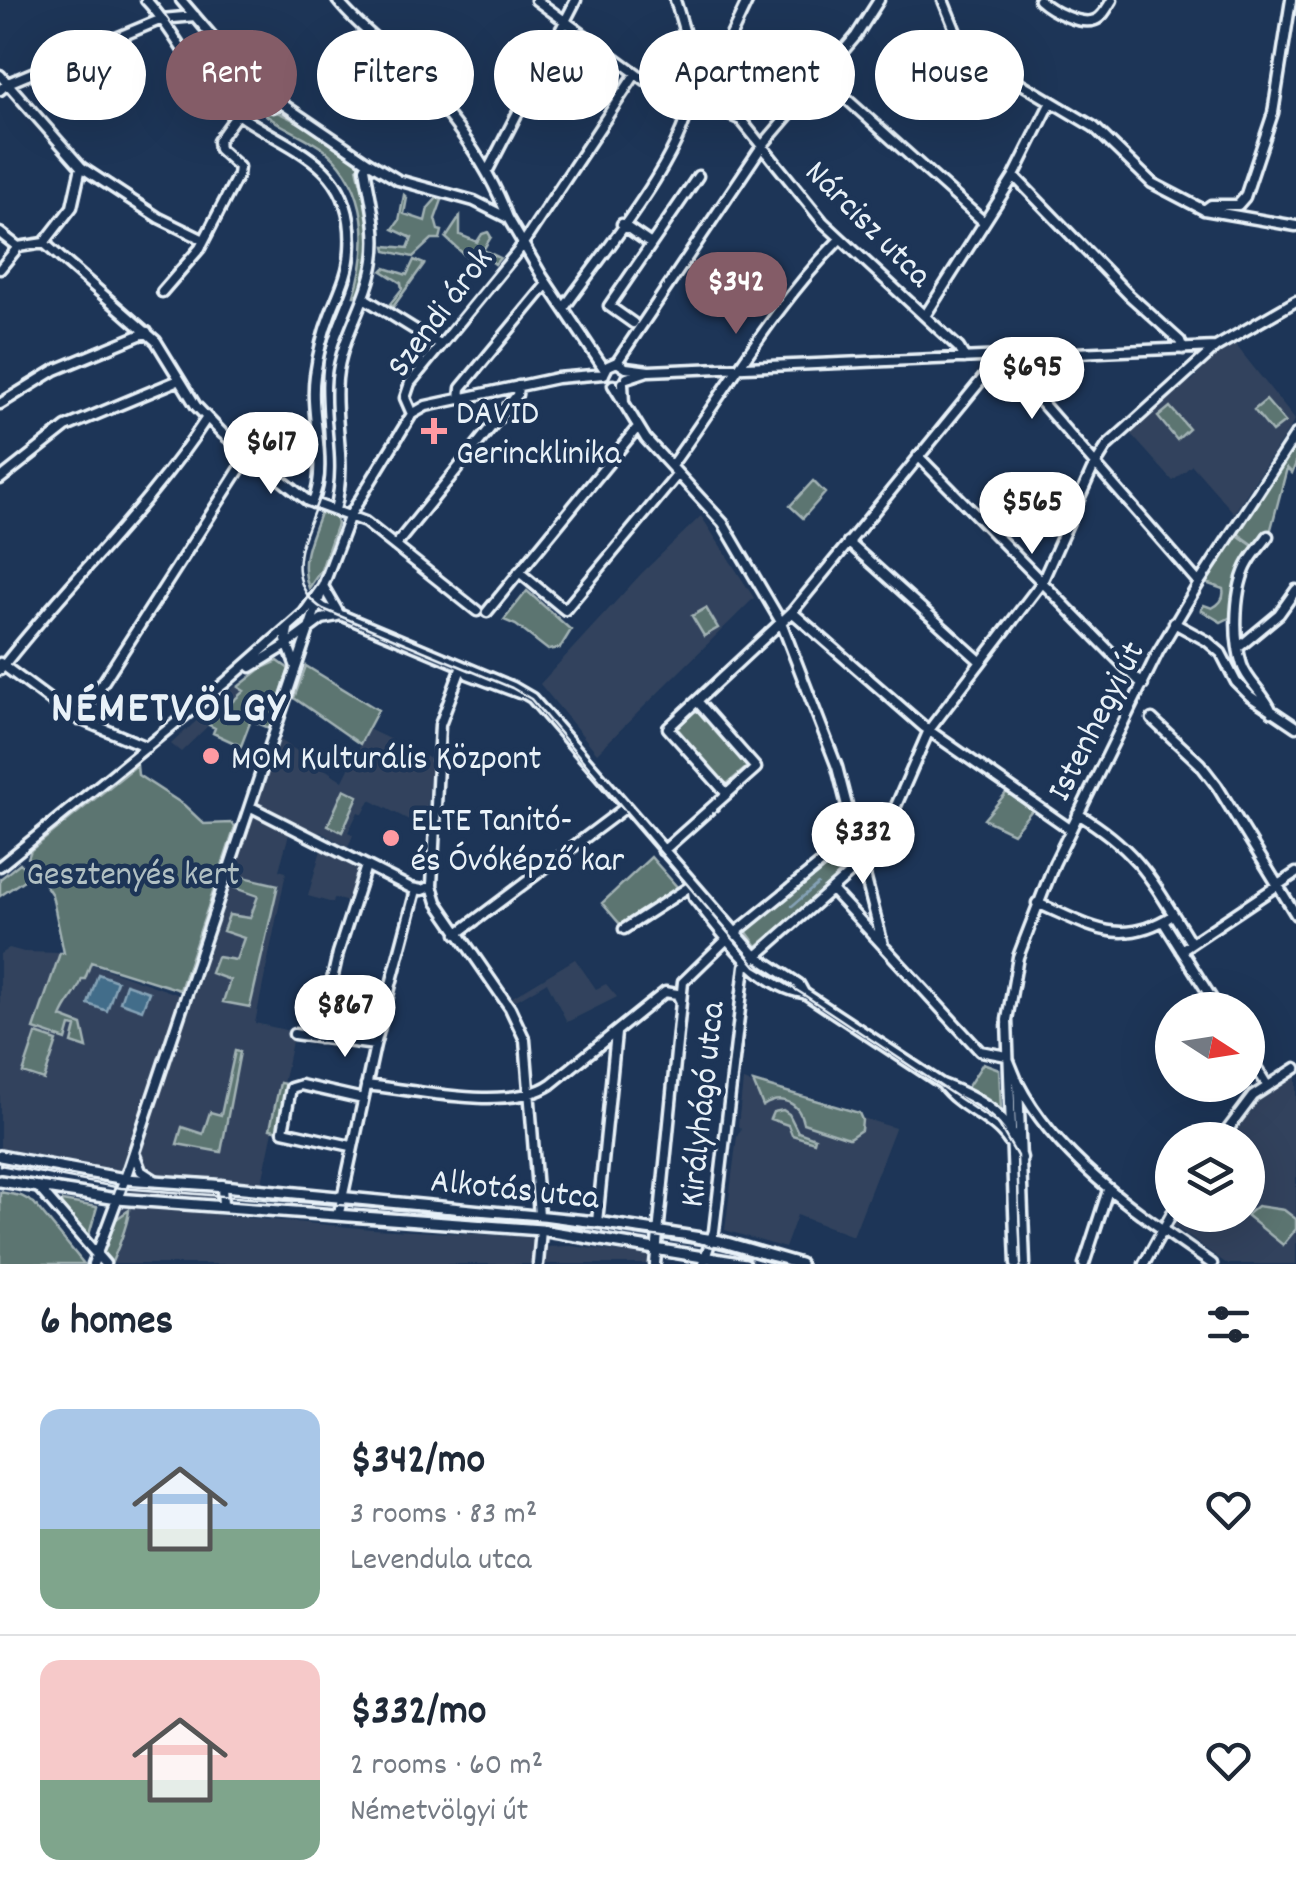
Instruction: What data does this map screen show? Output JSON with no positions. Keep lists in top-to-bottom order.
{
  "streets": {
    "main road": ["Alkotás utca"],
    "street": [
      "Nárcisz utca",
      "Szendi árok",
      "Istenhegyi út",
      "Királyhágó utca"
    ]
  },
  "crossings": [
    ["Nárcisz utca", "Szendi árok"],
    ["Királyhágó utca", "Alkotás utca"]
  ],
  "districts": ["NÉMETVÖLGY"],
  "parks": ["Gesztenyés kert"],
  "places": {
    "health": ["DAVID Gerincklinika"],
    "other": ["MOM Kulturális Központ", "ELTE Tanitó- és Óvóképző kar"]
  },
  "north": "right",
  "page": {
    "chip": [
      "Buy",
      "Rent",
      "Filters",
      "New",
      "Apartment",
      "House"
    ],
    "price": [
      "$342",
      "$695",
      "$617",
      "$565",
      "$332",
      "$867"
    ],
    "heading": "6 homes",
    "list": [
      {
        "name": "$342/mo",
        "note": "3 rooms · 83 m² · Levendula utca"
      },
      {
        "name": "$332/mo",
        "note": "2 rooms · 60 m² · Németvölgyi út"
      }
    ]
  }
}
